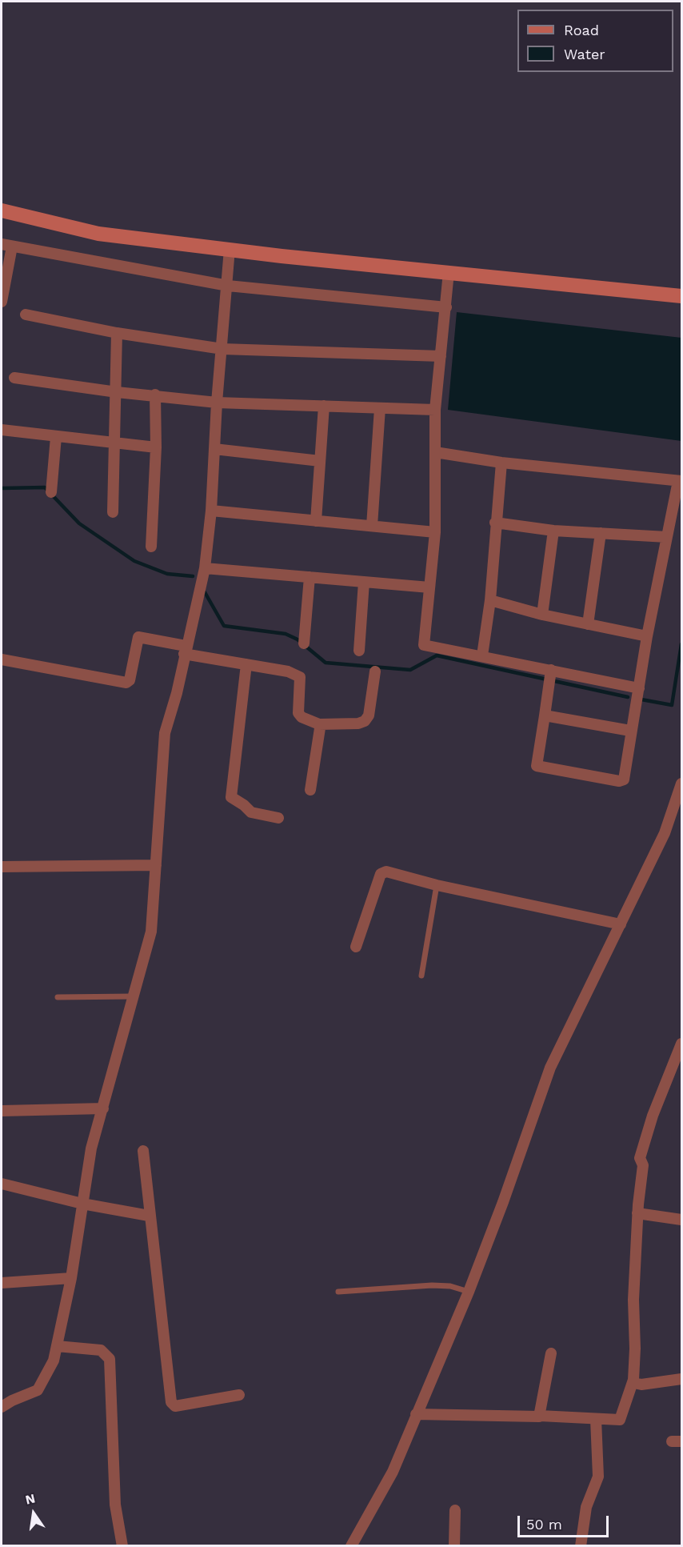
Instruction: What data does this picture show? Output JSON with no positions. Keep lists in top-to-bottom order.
{
  "legend": ["Road", "Water"],
  "scale_bar": "50 m",
  "north": "top"
}
